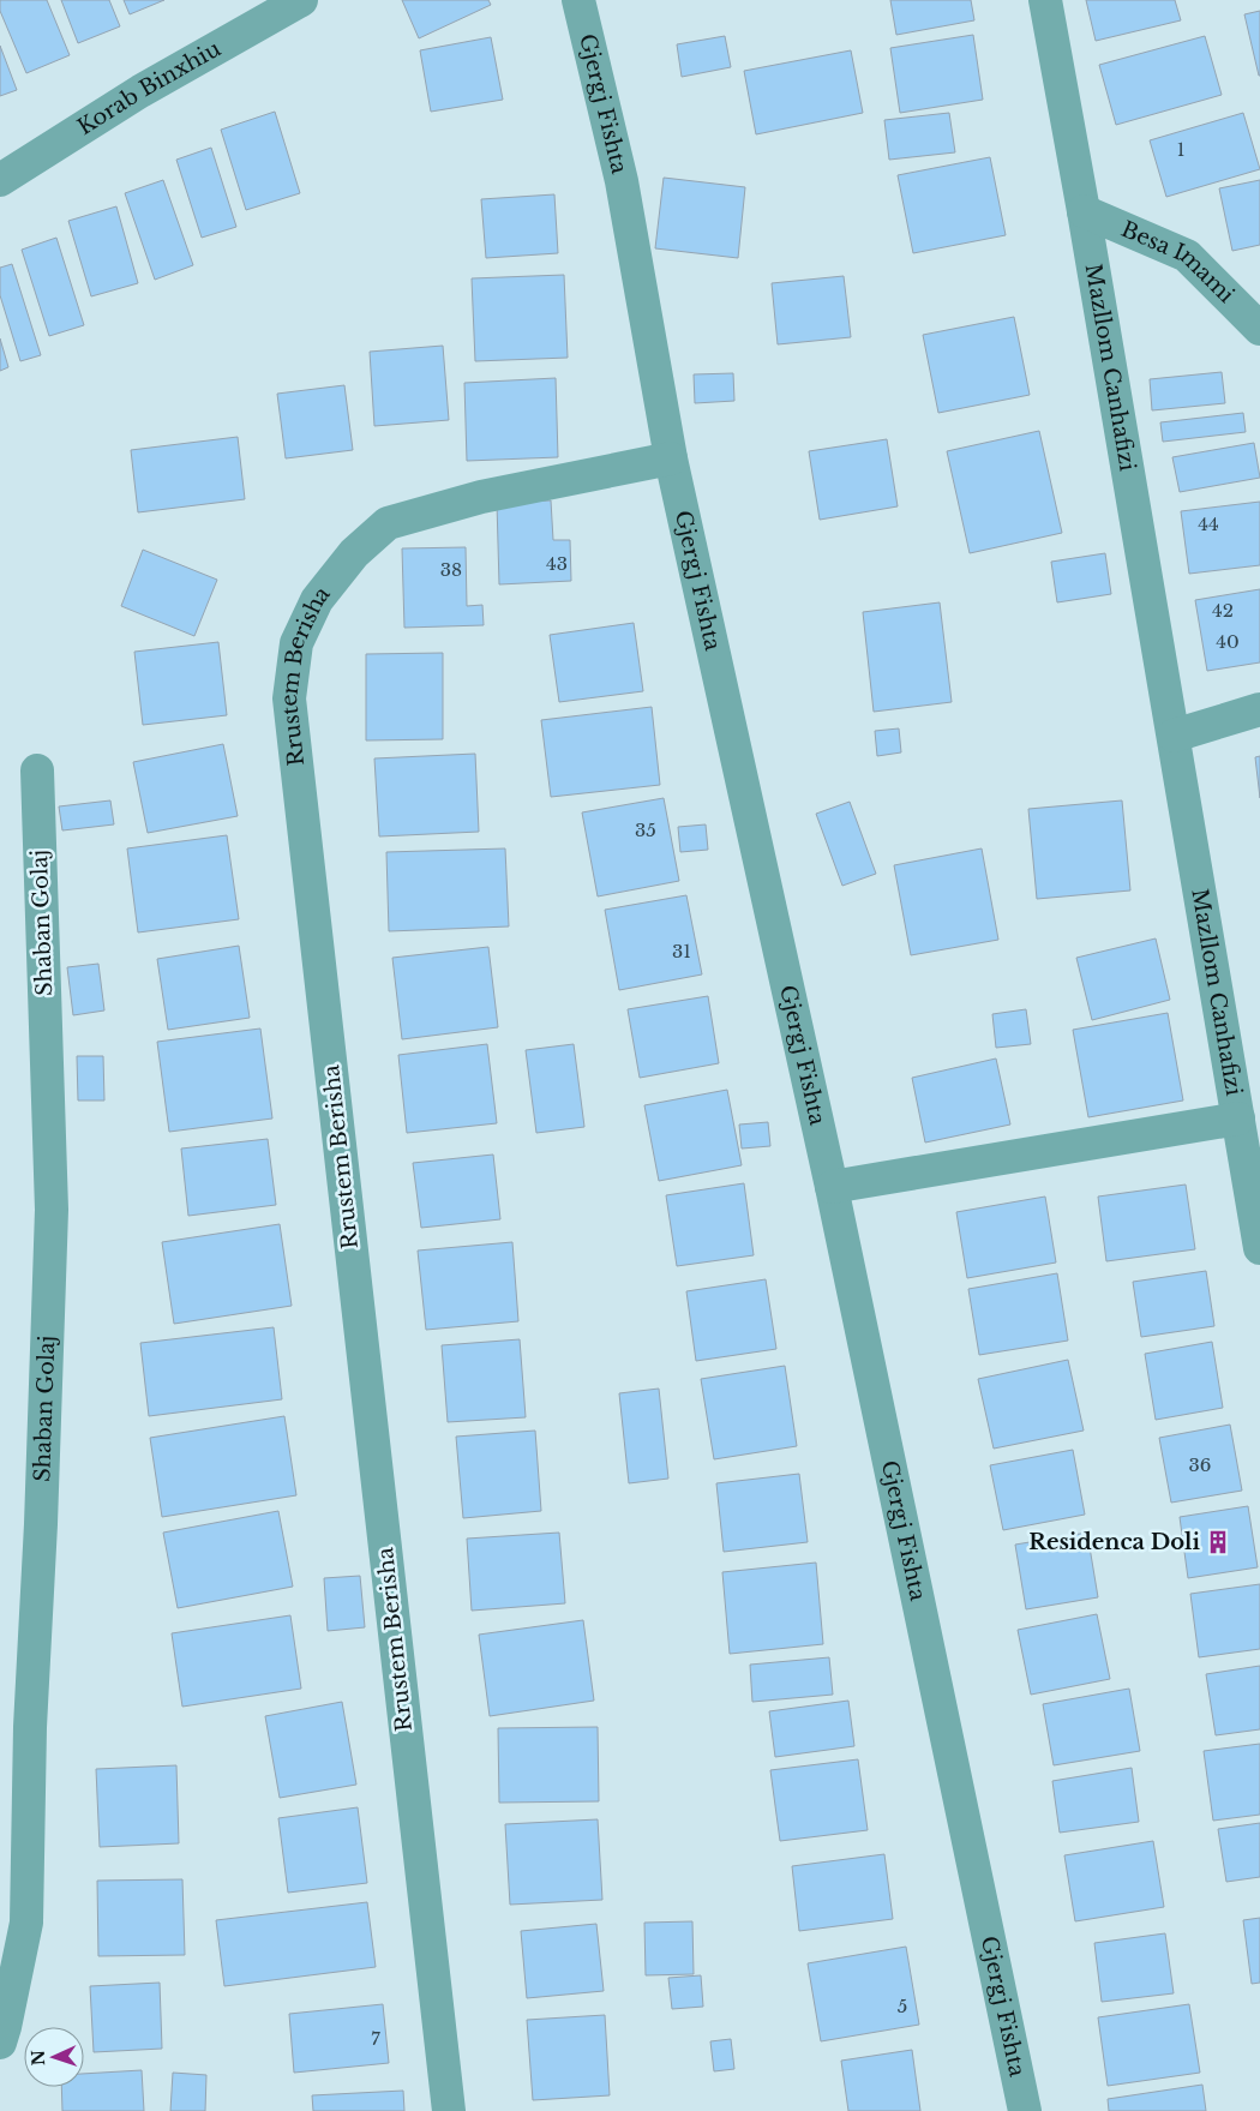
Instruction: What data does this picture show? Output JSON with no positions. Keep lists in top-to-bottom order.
{
  "streets": {
    "street": [
      "Korab Binxhiu",
      "Gjergj Fishta",
      "Besa Imami",
      "Mazllom Canhafizi",
      "Rrustem Berisha",
      "Shaban Golaj"
    ]
  },
  "crossings": [
    ["Gjergj Fishta", "Rrustem Berisha"],
    ["Besa Imami", "Mazllom Canhafizi"]
  ],
  "places": {
    "building": ["Residenca Doli"]
  },
  "house_numbers": [
    "1",
    "44",
    "43",
    "38",
    "42",
    "40",
    "35",
    "31",
    "36",
    "5",
    "7"
  ],
  "north": "left"
}
